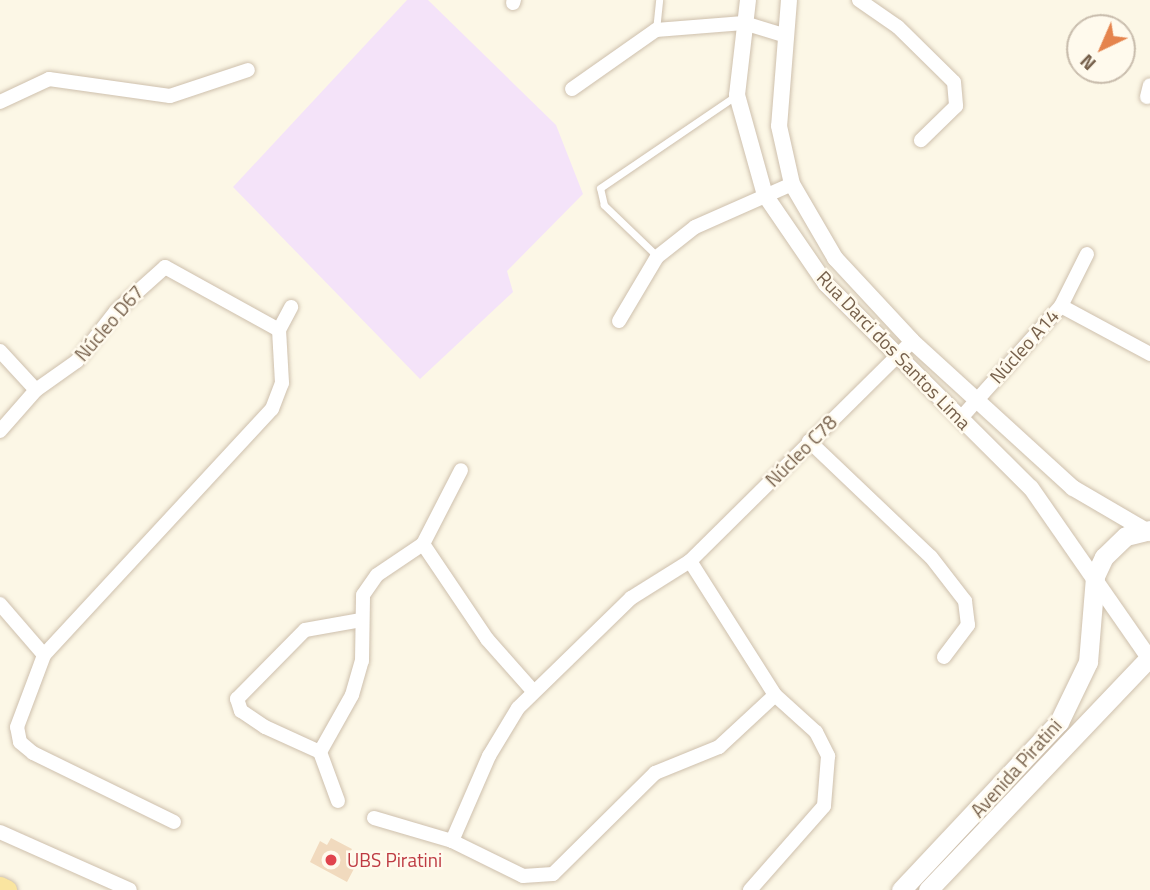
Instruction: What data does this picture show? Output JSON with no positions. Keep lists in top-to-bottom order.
{
  "streets": {
    "main road": ["Avenida Piratini"],
    "street": [
      "Núcleo D67",
      "Núcleo A14",
      "Rua Darci dos Santos Lima",
      "Núcleo C78"
    ]
  },
  "crossings": [
    ["Núcleo A14", "Rua Darci dos Santos Lima"],
    ["Rua Darci dos Santos Lima", "Núcleo C78"],
    ["Rua Darci dos Santos Lima", "Avenida Piratini"]
  ],
  "places": ["UBS Piratini"],
  "north": "bottom left"
}
